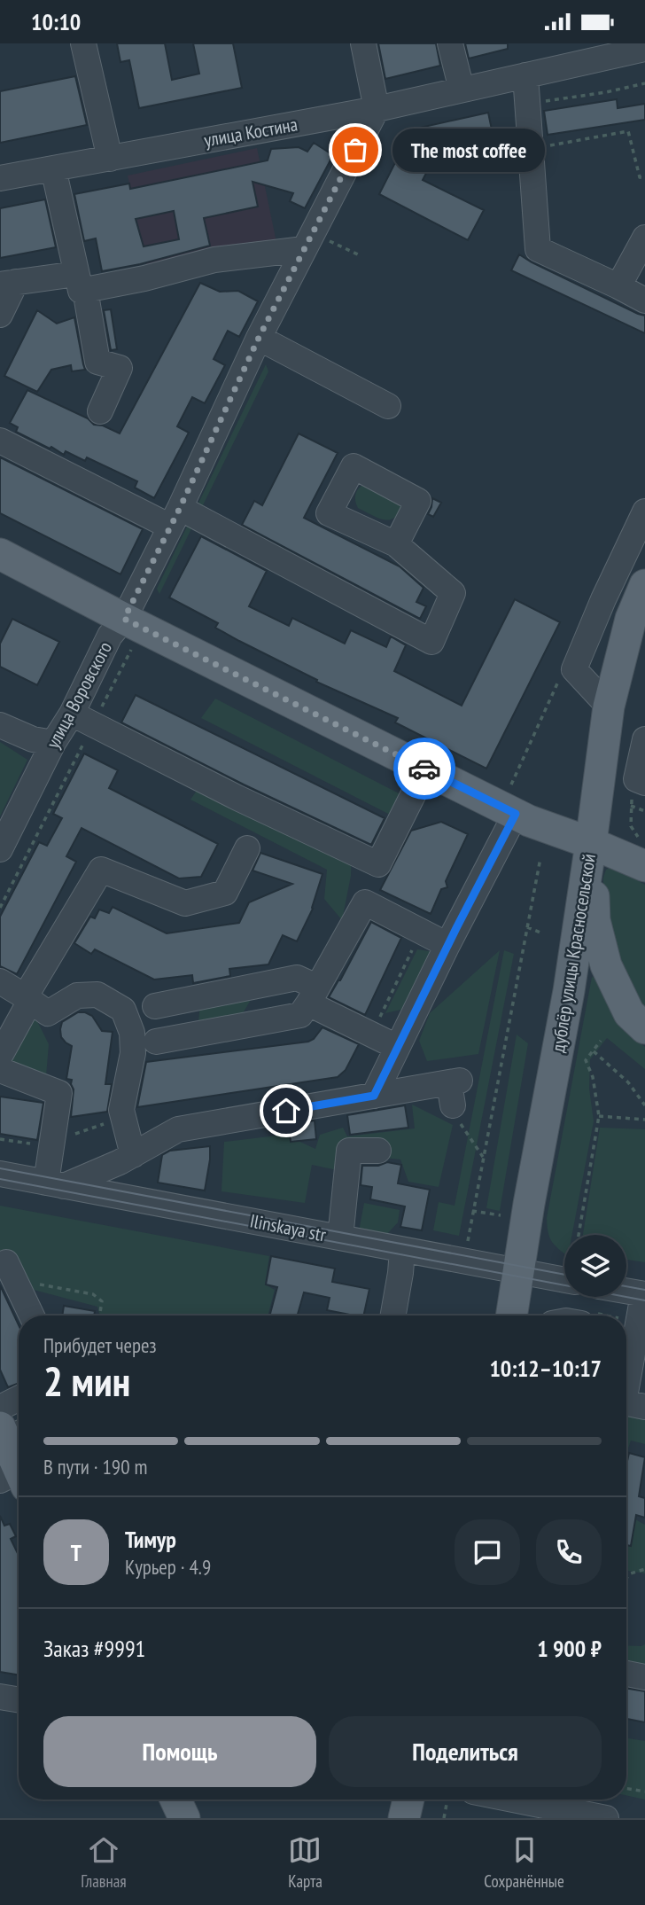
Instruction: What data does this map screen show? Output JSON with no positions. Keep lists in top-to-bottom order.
{
  "streets": {
    "main road": ["дублёр улицы Красносельской"],
    "street": ["улица Костина", "улица Воровского", "Ilinskaya str"]
  },
  "crossings": [
    ["улица Костина", "улица Воровского"],
    ["дублёр улицы Красносельской", "Ilinskaya str"]
  ],
  "places": ["The most coffee"],
  "page": {
    "status": "10:10",
    "bubble": "The most coffee",
    "heading": ["2 мин", "Прибудет через", "10:12–10:17"],
    "panel": [
      "Тимур",
      "Курьер · 4.9",
      "Заказ #9991",
      "1 900 ₽"
    ],
    "bar": "В пути · 190 m",
    "round": "Т",
    "buttons": ["Помощь", "Поделиться"],
    "tabs": ["Главная", "Карта", "Сохранённые"]
  }
}
